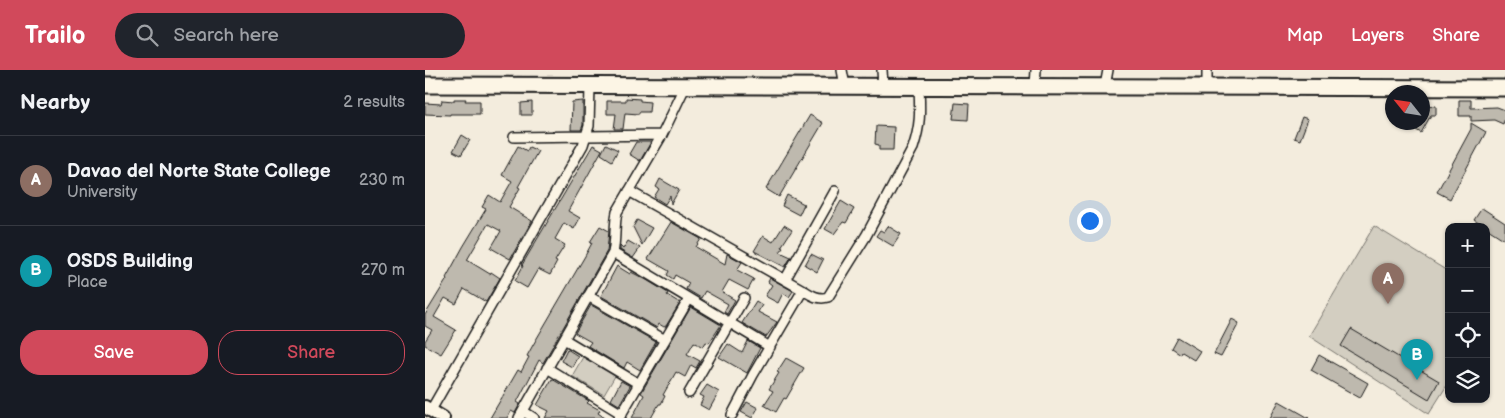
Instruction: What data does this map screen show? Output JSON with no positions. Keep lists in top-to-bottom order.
{
  "north": "top left",
  "page": {
    "header": "Trailo",
    "search": "Search here",
    "nav": ["Map", "Layers", "Share"],
    "heading": ["Nearby", "2 results"],
    "list": [
      {
        "mark": "A",
        "name": "Davao del Norte State College",
        "note": "University",
        "value": "230 m"
      },
      {
        "mark": "B",
        "name": "OSDS Building",
        "note": "Place",
        "value": "270 m"
      }
    ],
    "map_buttons": ["+", "−"],
    "pins": ["A", "B"],
    "buttons": ["Save", "Share"]
  }
}
